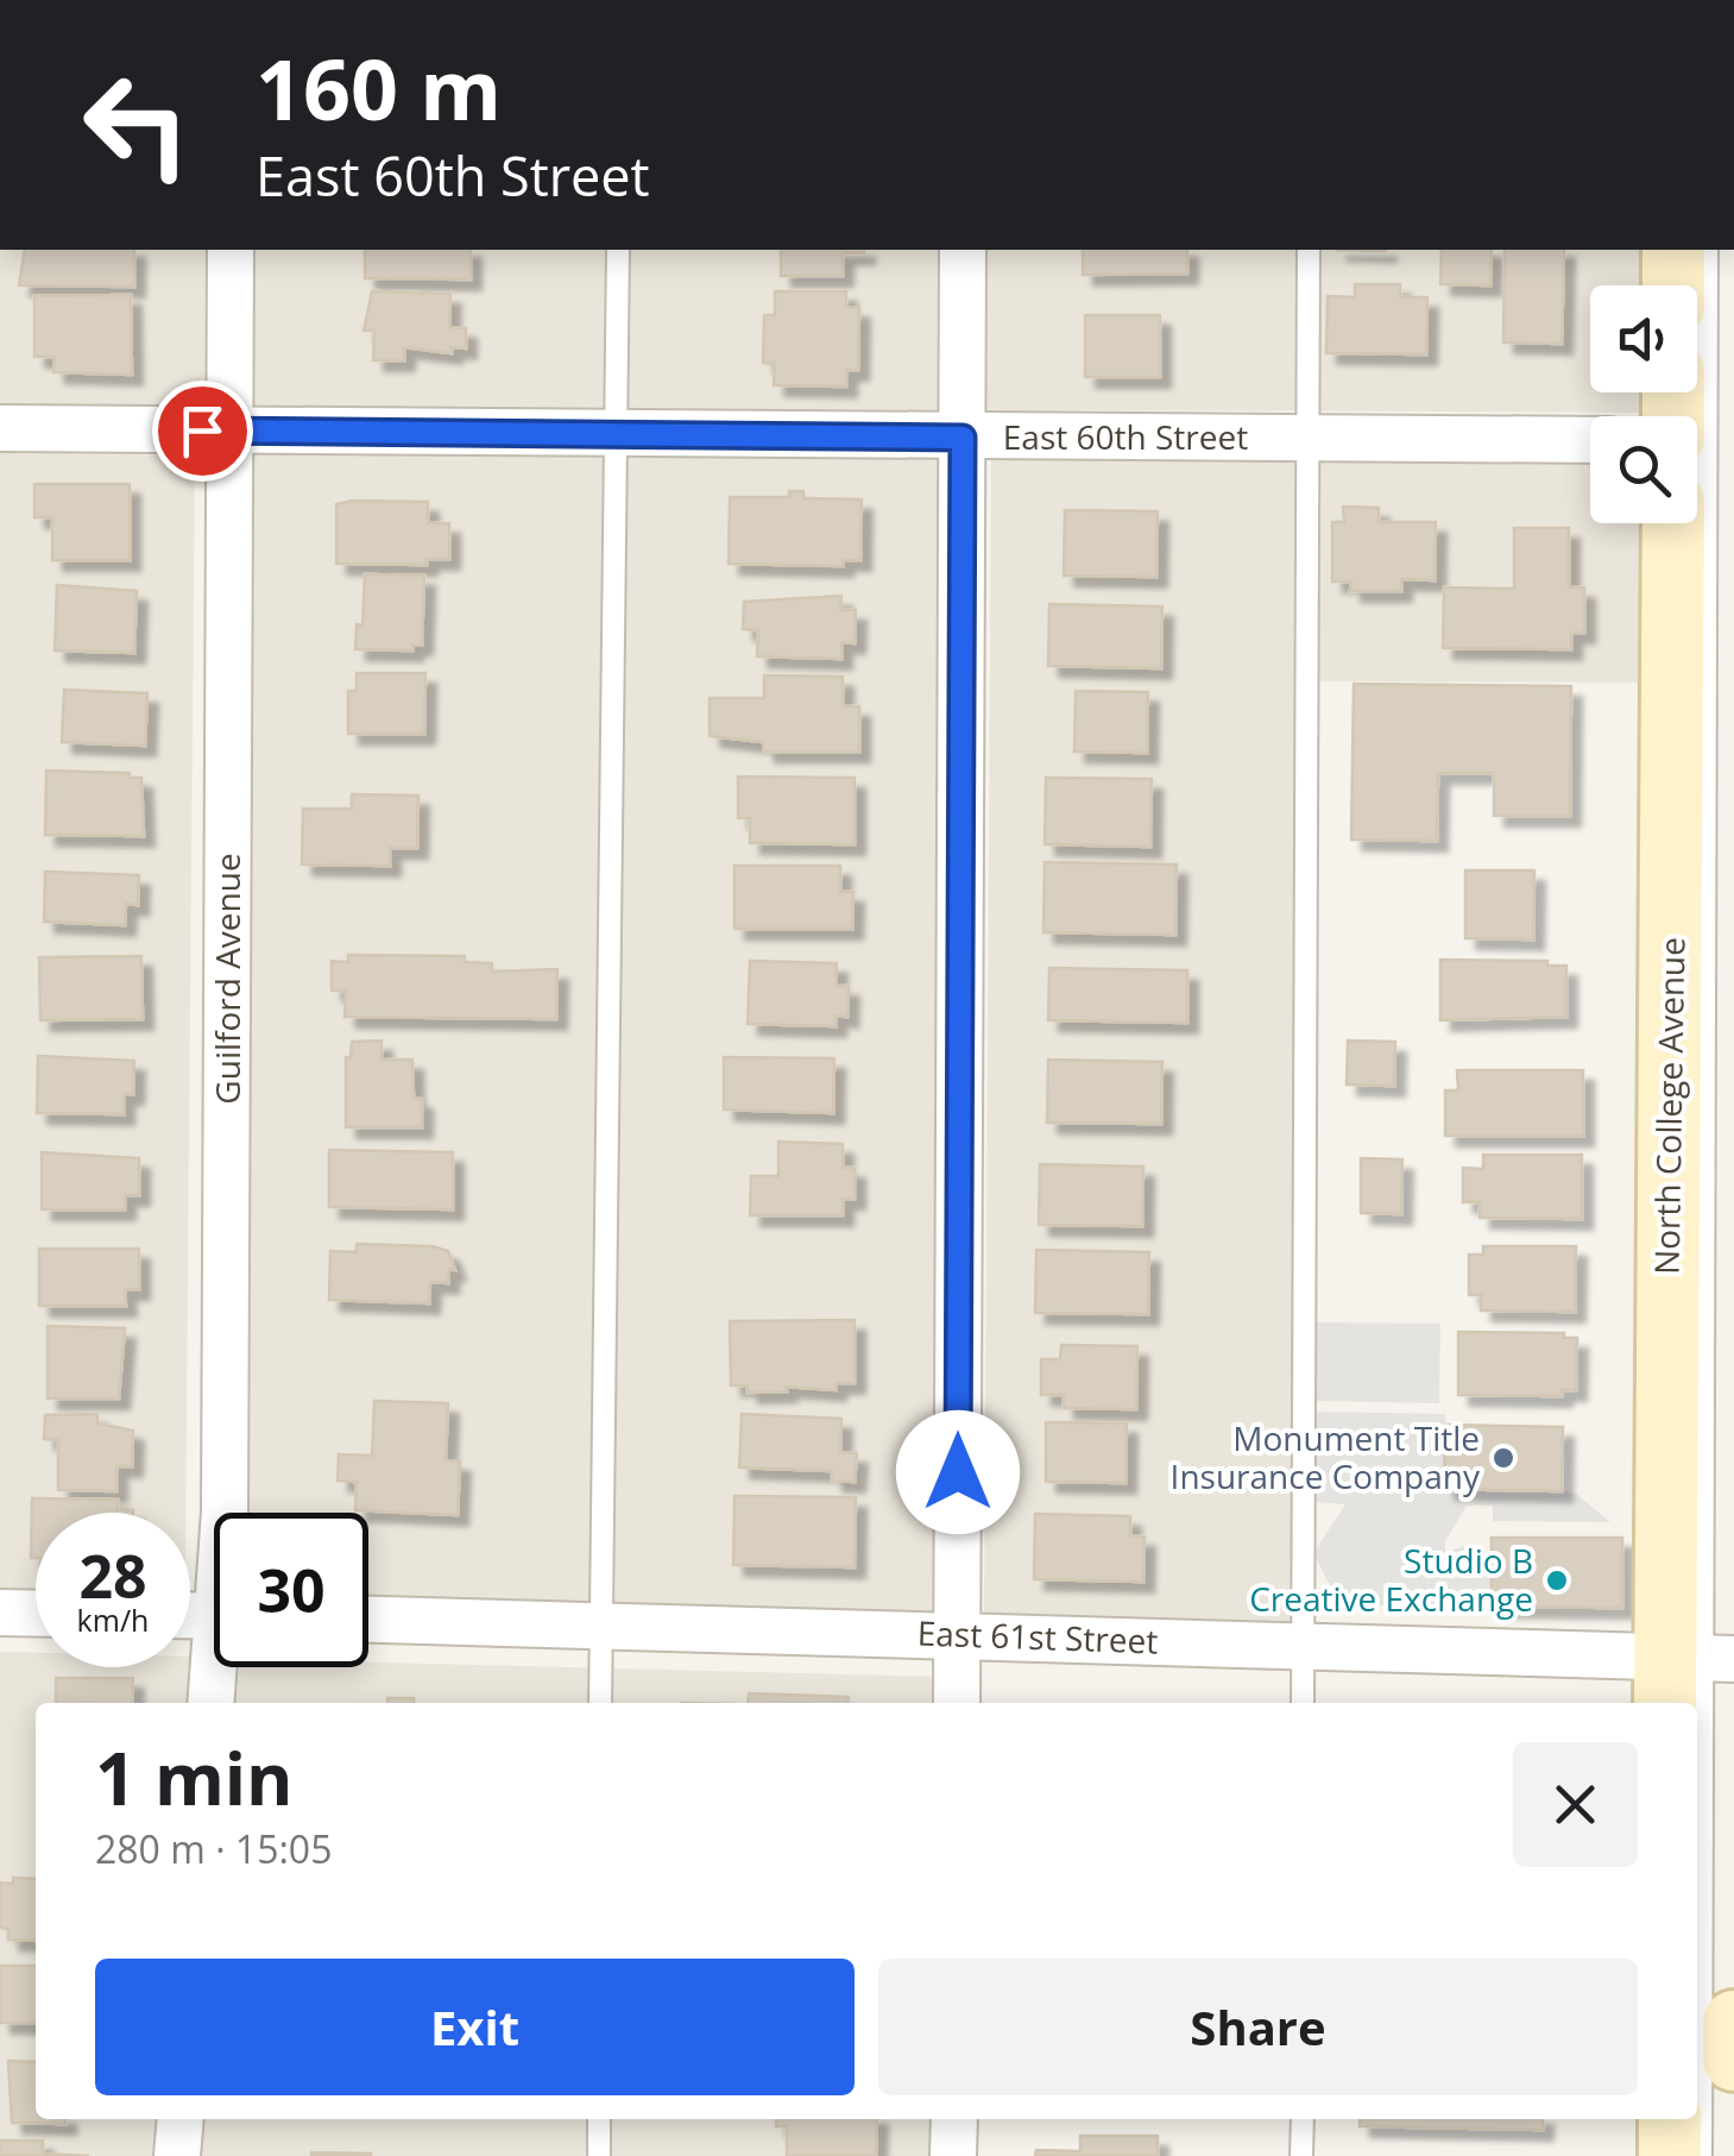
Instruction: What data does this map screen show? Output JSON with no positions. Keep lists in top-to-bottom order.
{
  "streets": {
    "main road": ["North College Avenue"],
    "street": ["East 60th Street", "Guilford Avenue", "East 61st Street"]
  },
  "crossings": [
    ["East 60th Street", "Guilford Avenue"],
    ["North College Avenue", "East 61st Street"]
  ],
  "places": ["Monument Title Insurance Company", "Studio B Creative Exchange"],
  "page": {
    "turn": ["160 m", "East 60th Street"],
    "speed": "28 km/h",
    "limit": "30",
    "heading": ["1 min", "280 m · 15:05"],
    "buttons": ["Exit", "Share"]
  }
}
